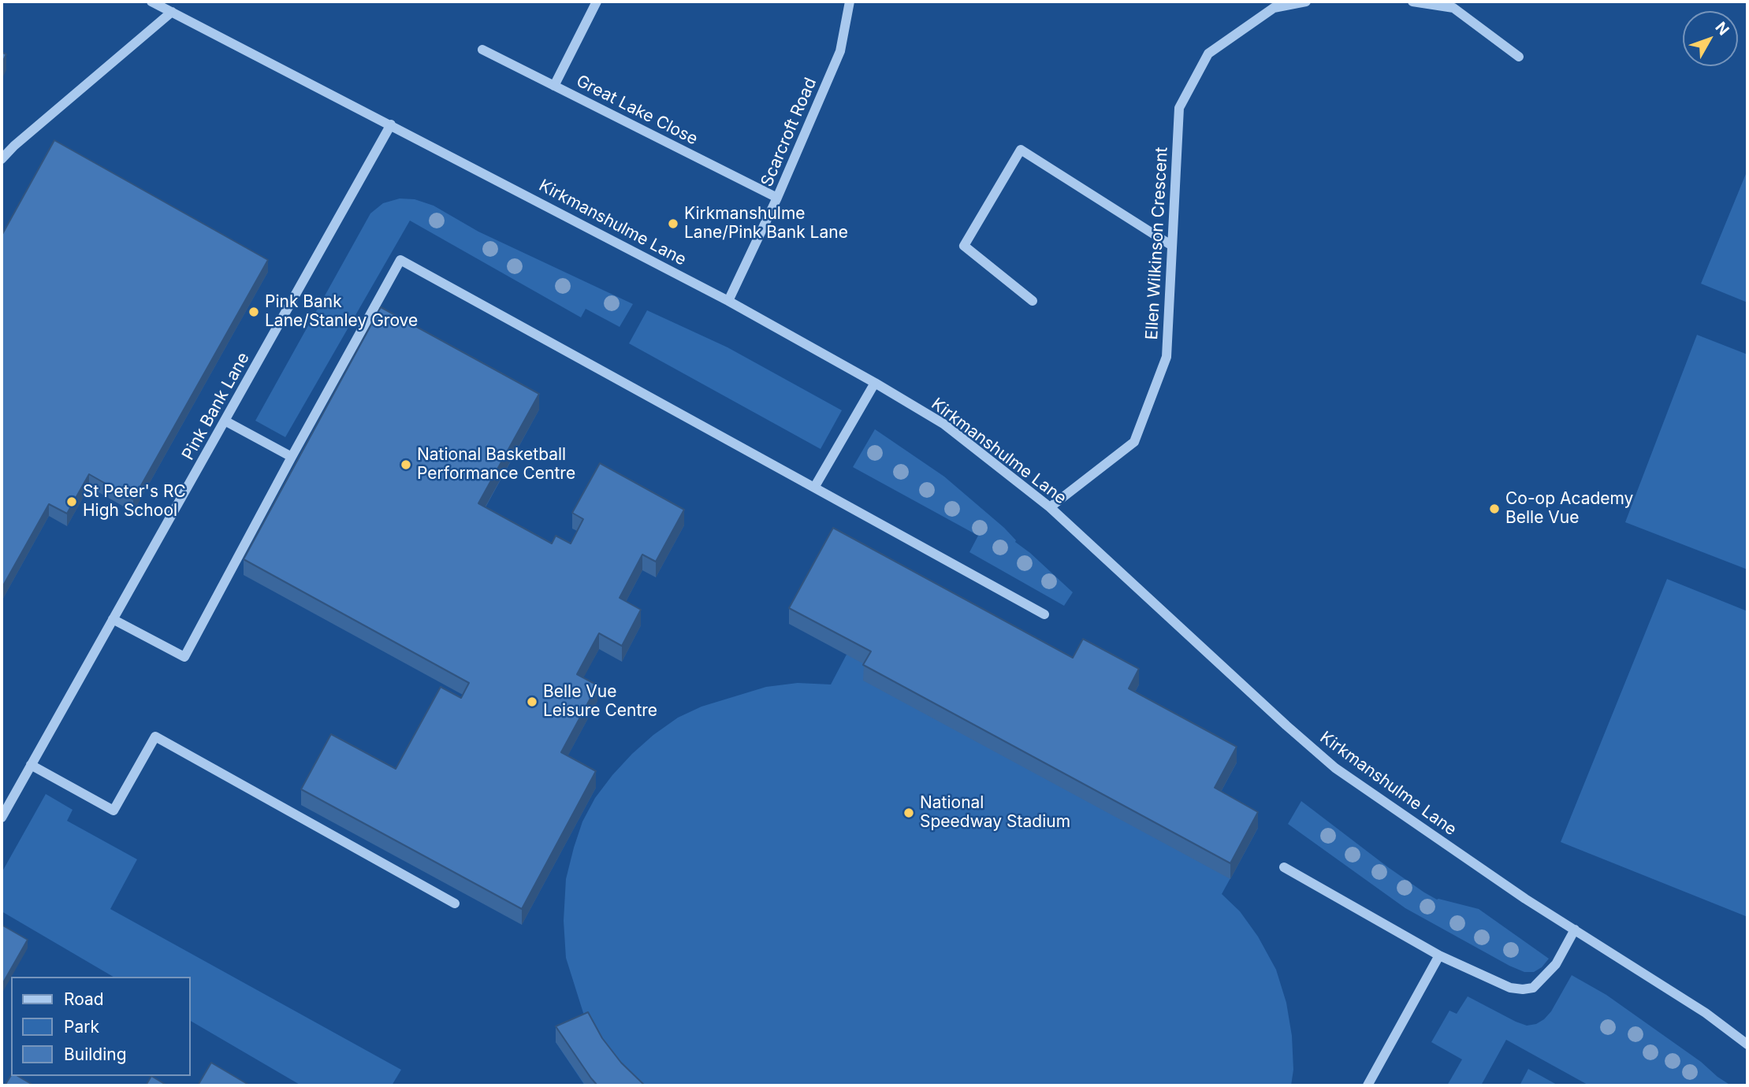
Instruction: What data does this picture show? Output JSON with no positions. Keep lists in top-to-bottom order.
{
  "streets": {
    "street": [
      "Great Lake Close",
      "Scarcroft Road",
      "Kirkmanshulme Lane",
      "Ellen Wilkinson Crescent",
      "Pink Bank Lane"
    ]
  },
  "crossings": [
    ["Great Lake Close", "Scarcroft Road"],
    ["Scarcroft Road", "Kirkmanshulme Lane"],
    ["Kirkmanshulme Lane", "Ellen Wilkinson Crescent"],
    ["Kirkmanshulme Lane", "Pink Bank Lane"]
  ],
  "places": [
    "Kirkmanshulme Lane/Pink Bank Lane",
    "Pink Bank Lane/Stanley Grove",
    "National Basketball Performance Centre",
    "St Peter's RC High School",
    "Co-op Academy Belle Vue",
    "Belle Vue Leisure Centre",
    "National Speedway Stadium"
  ],
  "legend": ["Road", "Park", "Building"],
  "north": "top right"
}
